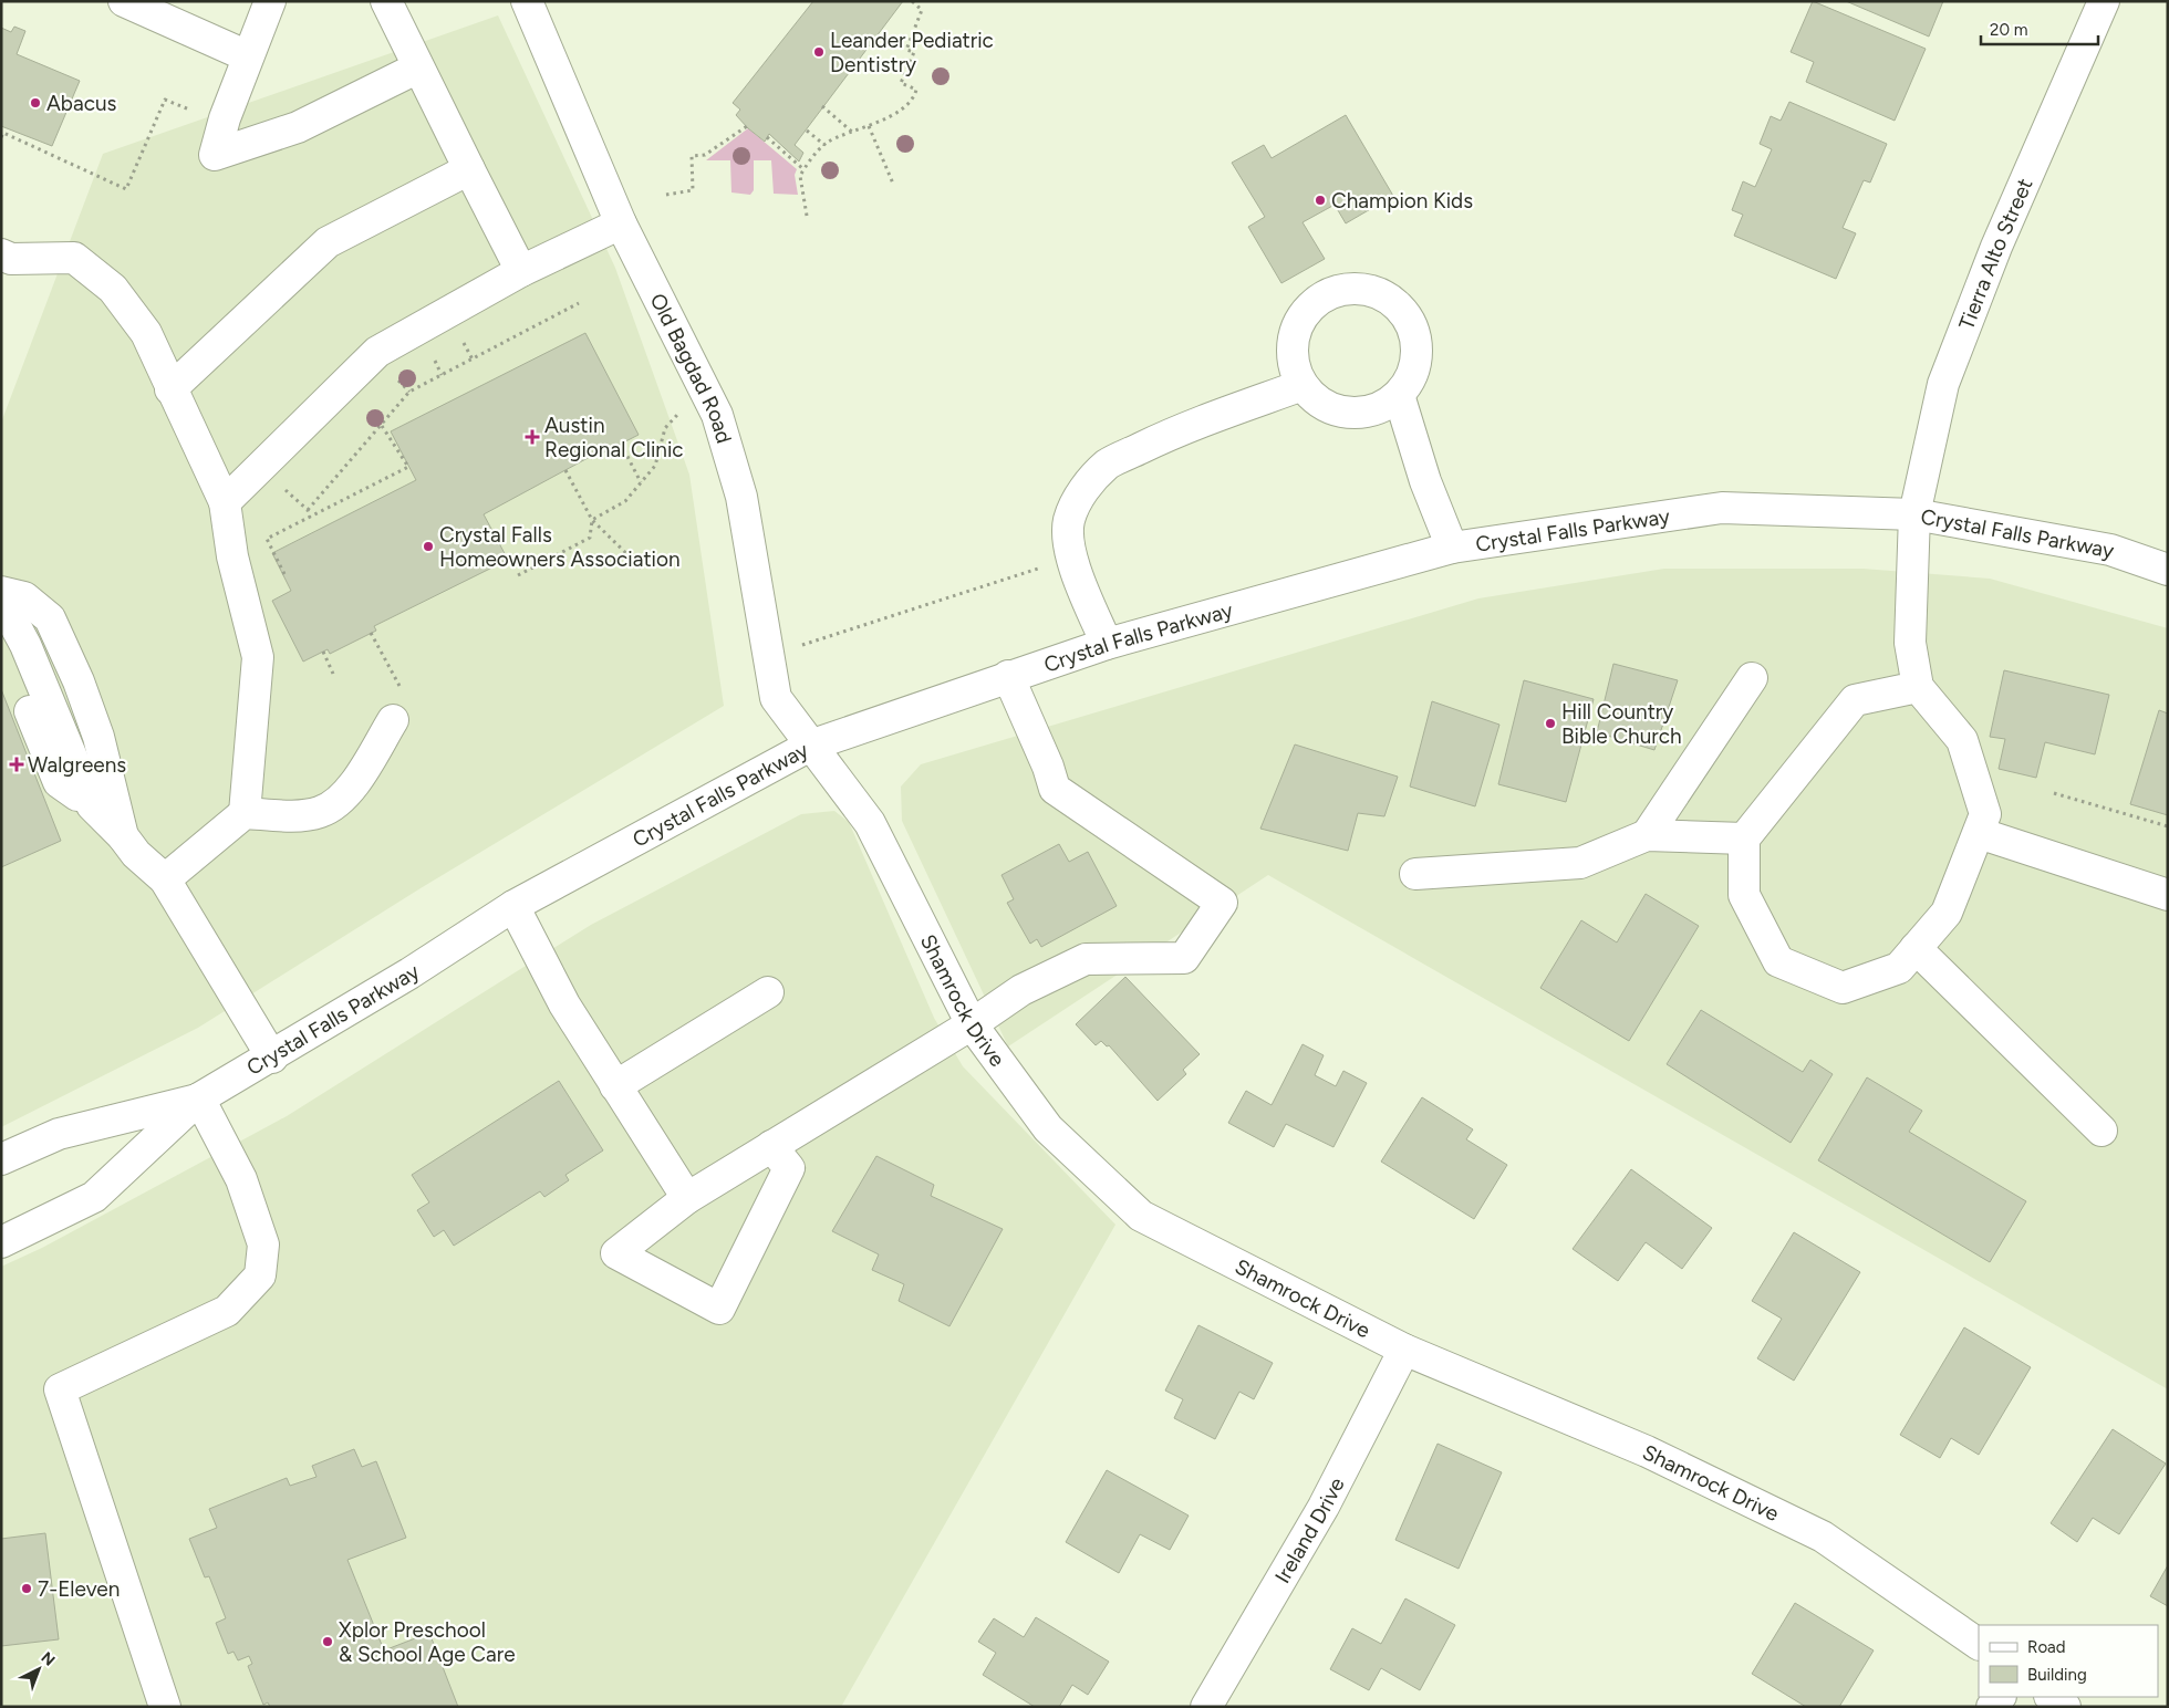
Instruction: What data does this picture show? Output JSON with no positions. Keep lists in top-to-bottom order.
{
  "streets": {
    "street": [
      "Tierra Alto Street",
      "Old Bagdad Road",
      "Crystal Falls Parkway",
      "Shamrock Drive",
      "Ireland Drive"
    ]
  },
  "crossings": [
    ["Tierra Alto Street", "Crystal Falls Parkway"],
    ["Old Bagdad Road", "Crystal Falls Parkway"],
    ["Old Bagdad Road", "Shamrock Drive"],
    ["Crystal Falls Parkway", "Shamrock Drive"],
    ["Shamrock Drive", "Ireland Drive"]
  ],
  "places": {
    "other": [
      "Leander Pediatric Dentistry",
      "Abacus",
      "Champion Kids",
      "Crystal Falls Homeowners Association",
      "Hill Country Bible Church",
      "7-Eleven",
      "Xplor Preschool & School Age Care"
    ],
    "health": ["Austin Regional Clinic", "Walgreens"]
  },
  "legend": ["Road", "Building"],
  "scale_bar": "20 m",
  "north": "top right"
}
